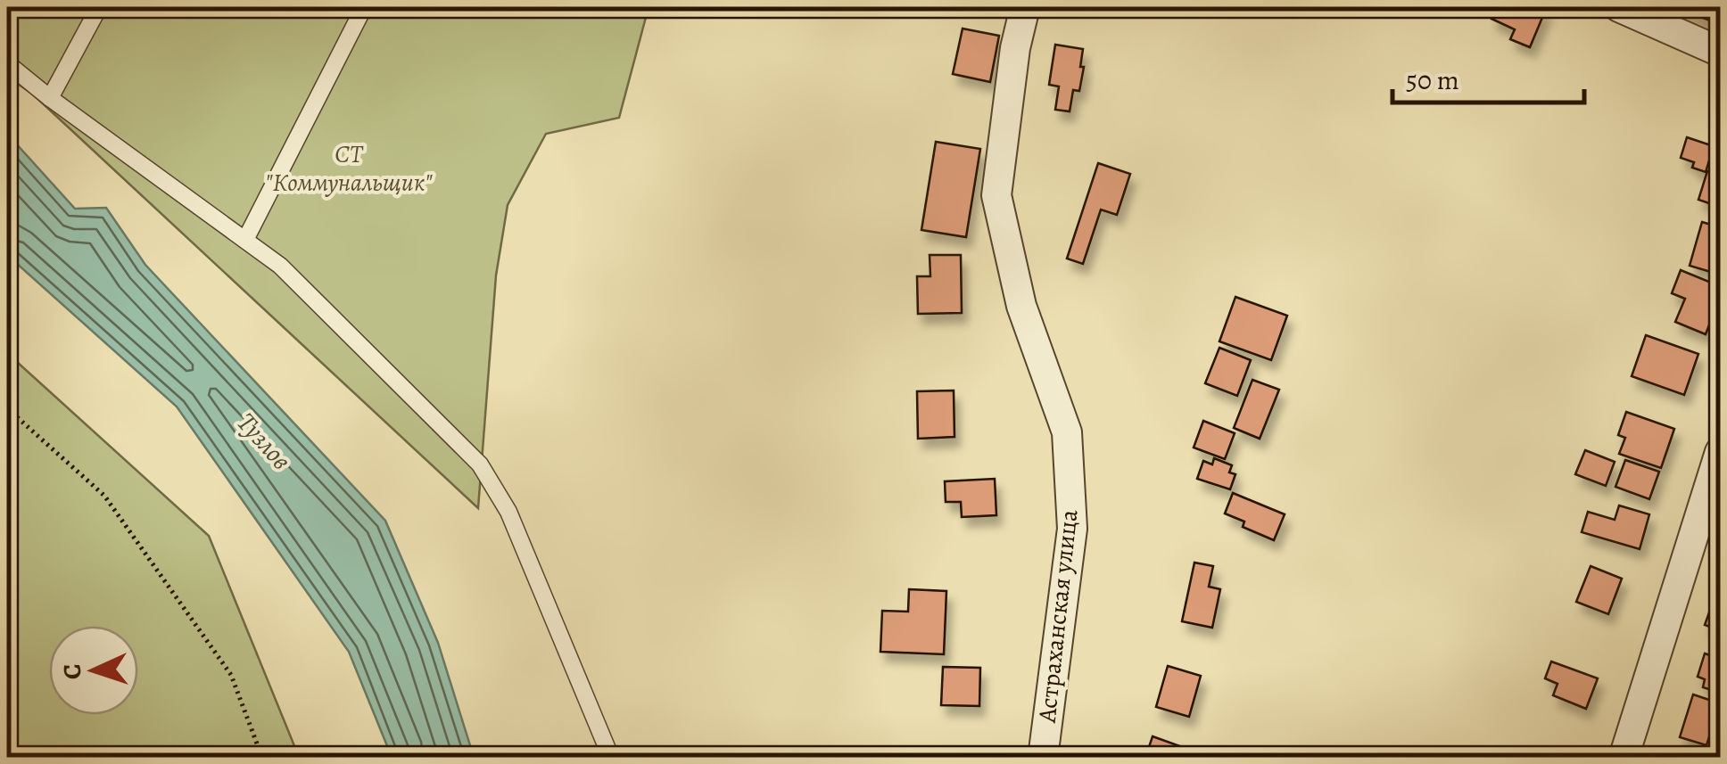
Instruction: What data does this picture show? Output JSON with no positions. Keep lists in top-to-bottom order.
{
  "streets": {
    "street": ["Астраханская улица"]
  },
  "water": ["Тузлов"],
  "parks": ["СТ \"Коммунальщик\""],
  "scale_bar": "50 m",
  "north": "left"
}
